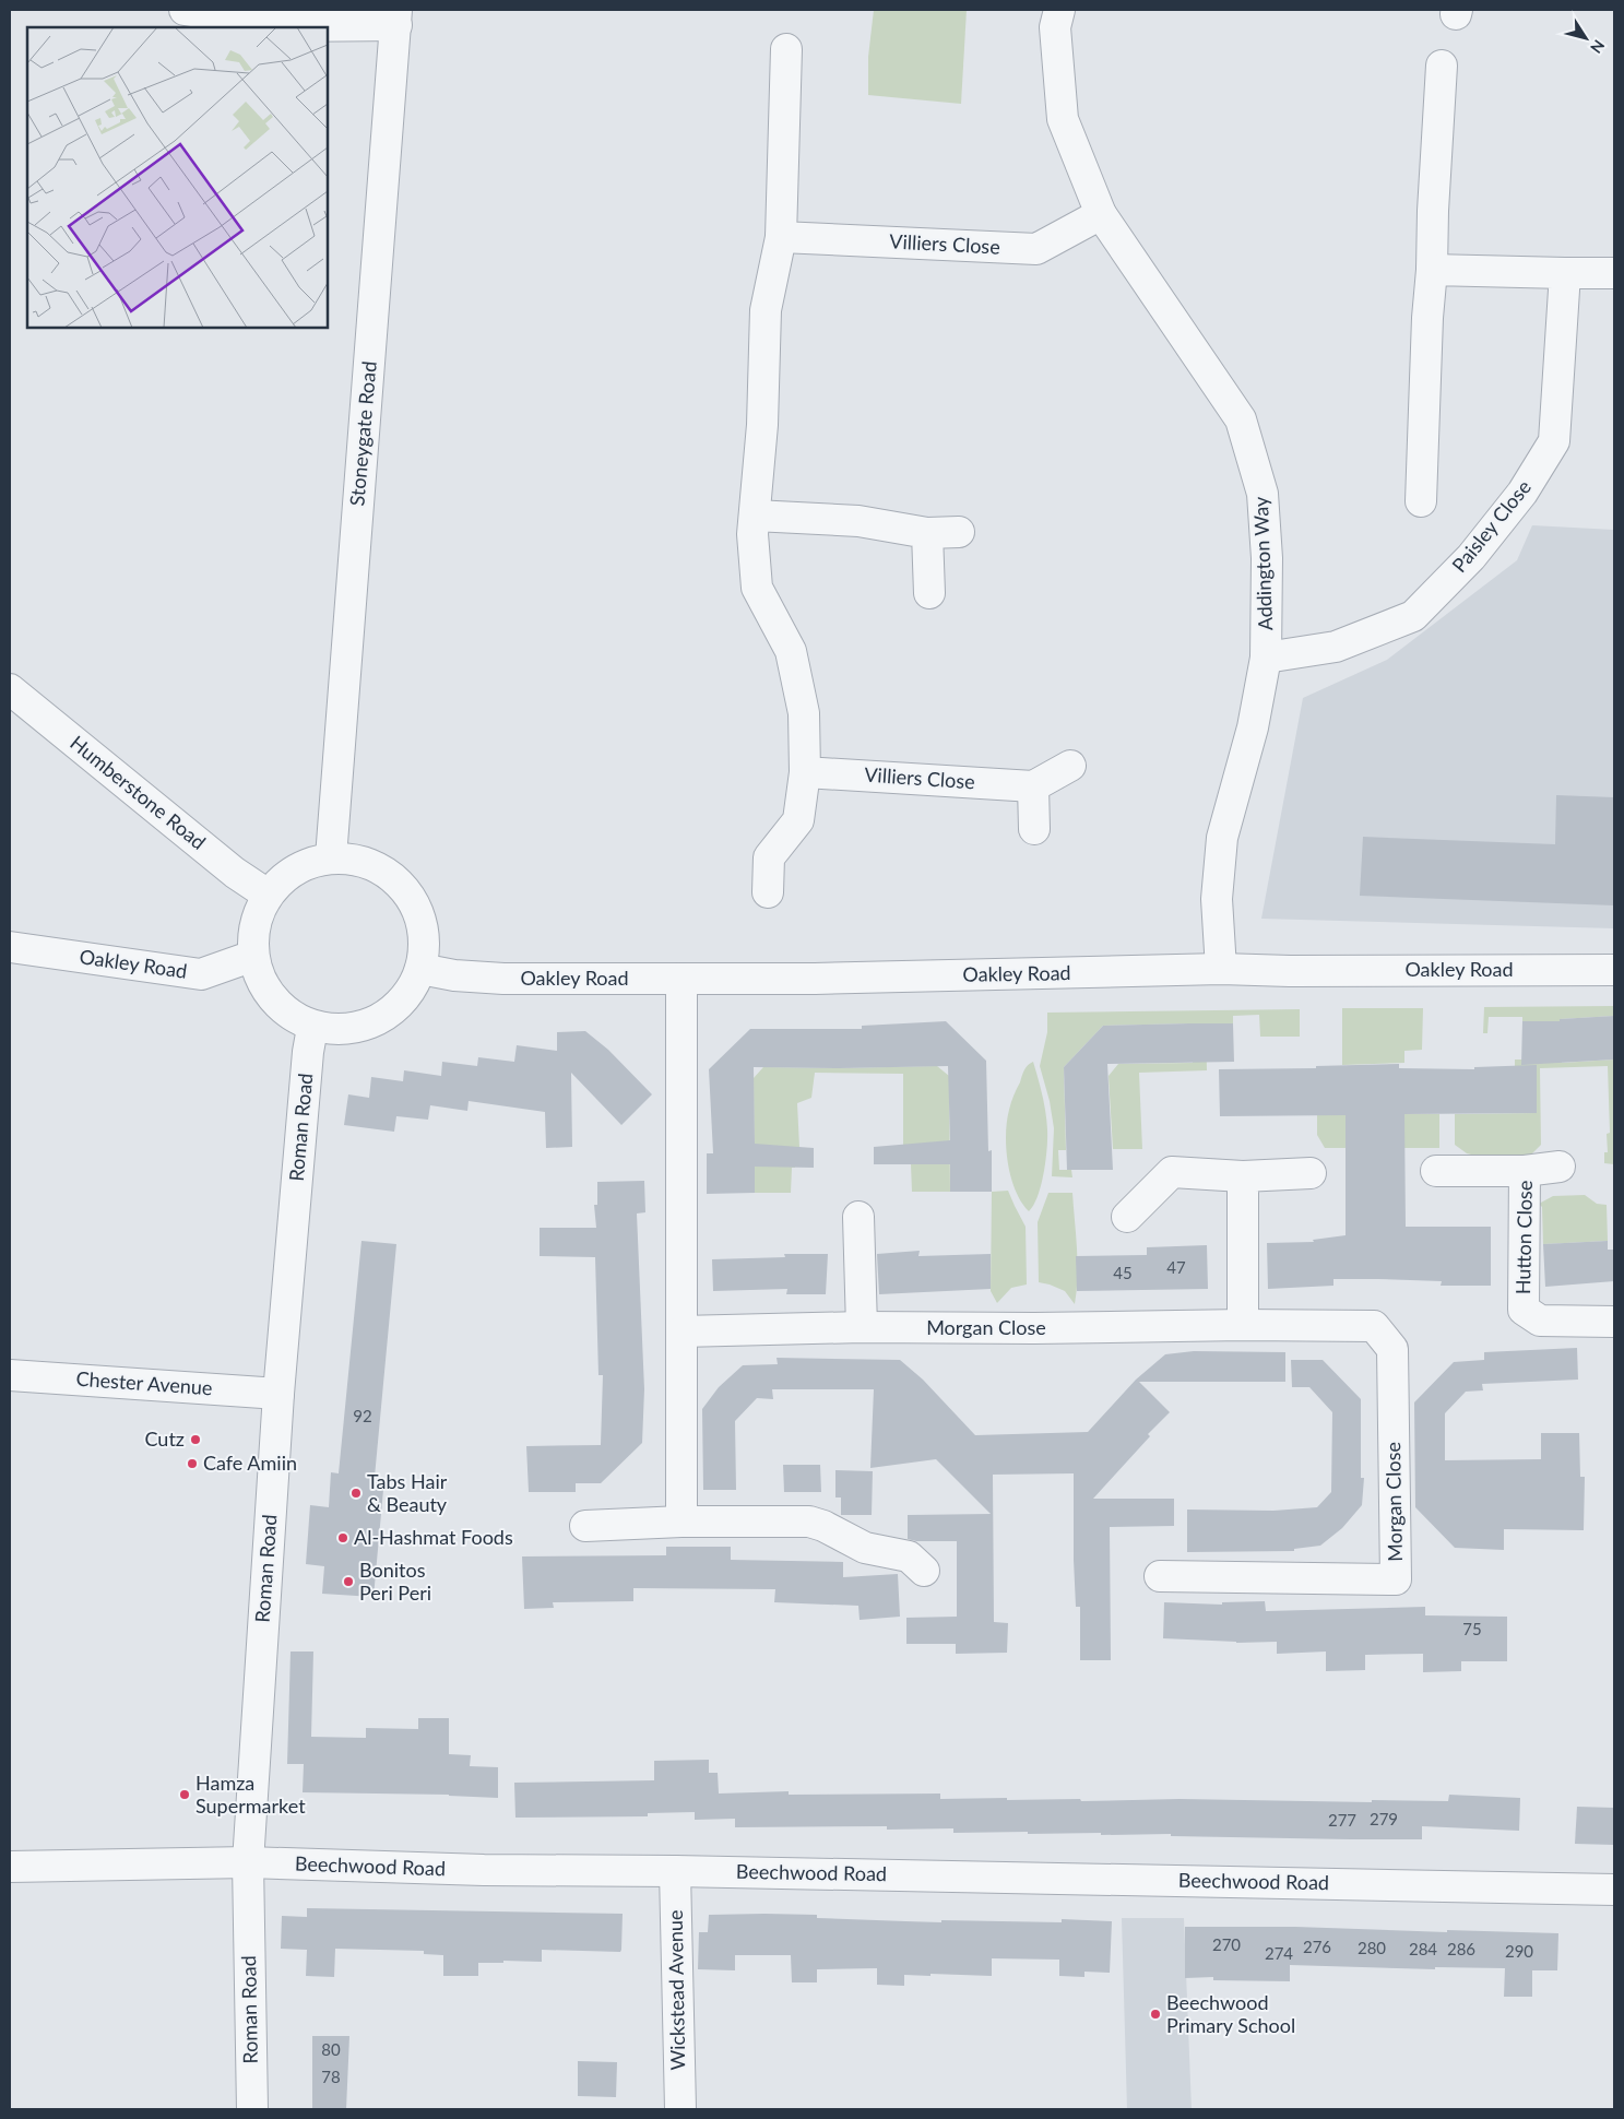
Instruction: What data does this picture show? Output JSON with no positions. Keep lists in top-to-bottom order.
{
  "streets": {
    "street": [
      "Villiers Close",
      "Stoneygate Road",
      "Paisley Close",
      "Addington Way",
      "Humberstone Road",
      "Oakley Road",
      "Roman Road",
      "Hutton Close",
      "Morgan Close",
      "Chester Avenue",
      "Beechwood Road",
      "Wickstead Avenue"
    ]
  },
  "crossings": [
    ["Villiers Close", "Addington Way"],
    ["Stoneygate Road", "Humberstone Road"],
    ["Stoneygate Road", "Oakley Road"],
    ["Stoneygate Road", "Roman Road"],
    ["Paisley Close", "Addington Way"],
    ["Addington Way", "Oakley Road"],
    ["Humberstone Road", "Oakley Road"],
    ["Humberstone Road", "Roman Road"],
    ["Oakley Road", "Roman Road"],
    ["Roman Road", "Chester Avenue"],
    ["Roman Road", "Beechwood Road"],
    ["Beechwood Road", "Wickstead Avenue"]
  ],
  "places": [
    "Cutz",
    "Cafe Amiin",
    "Tabs Hair & Beauty",
    "Al-Hashmat Foods",
    "Bonitos Peri Peri",
    "Hamza Supermarket",
    "Beechwood Primary School"
  ],
  "house_numbers": [
    "47",
    "45",
    "92",
    "75",
    "279",
    "277",
    "270",
    "276",
    "280",
    "284",
    "286",
    "290",
    "274",
    "80",
    "78"
  ],
  "north": "bottom right"
}
